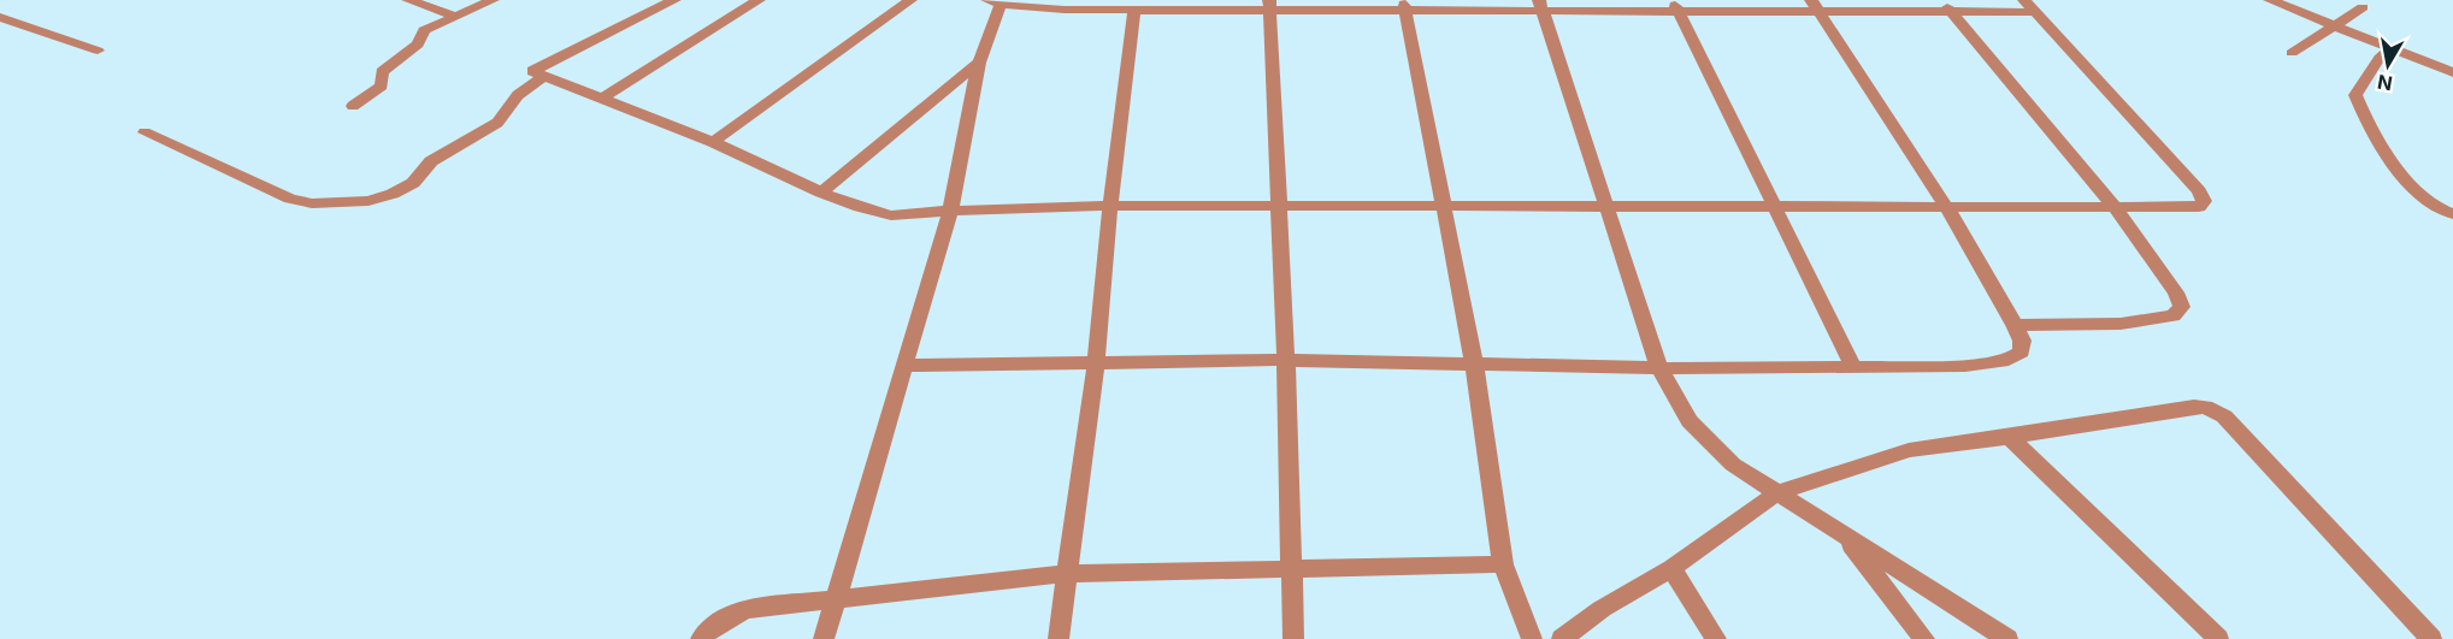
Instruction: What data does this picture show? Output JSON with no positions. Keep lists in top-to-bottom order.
{
  "north": "bottom"
}
